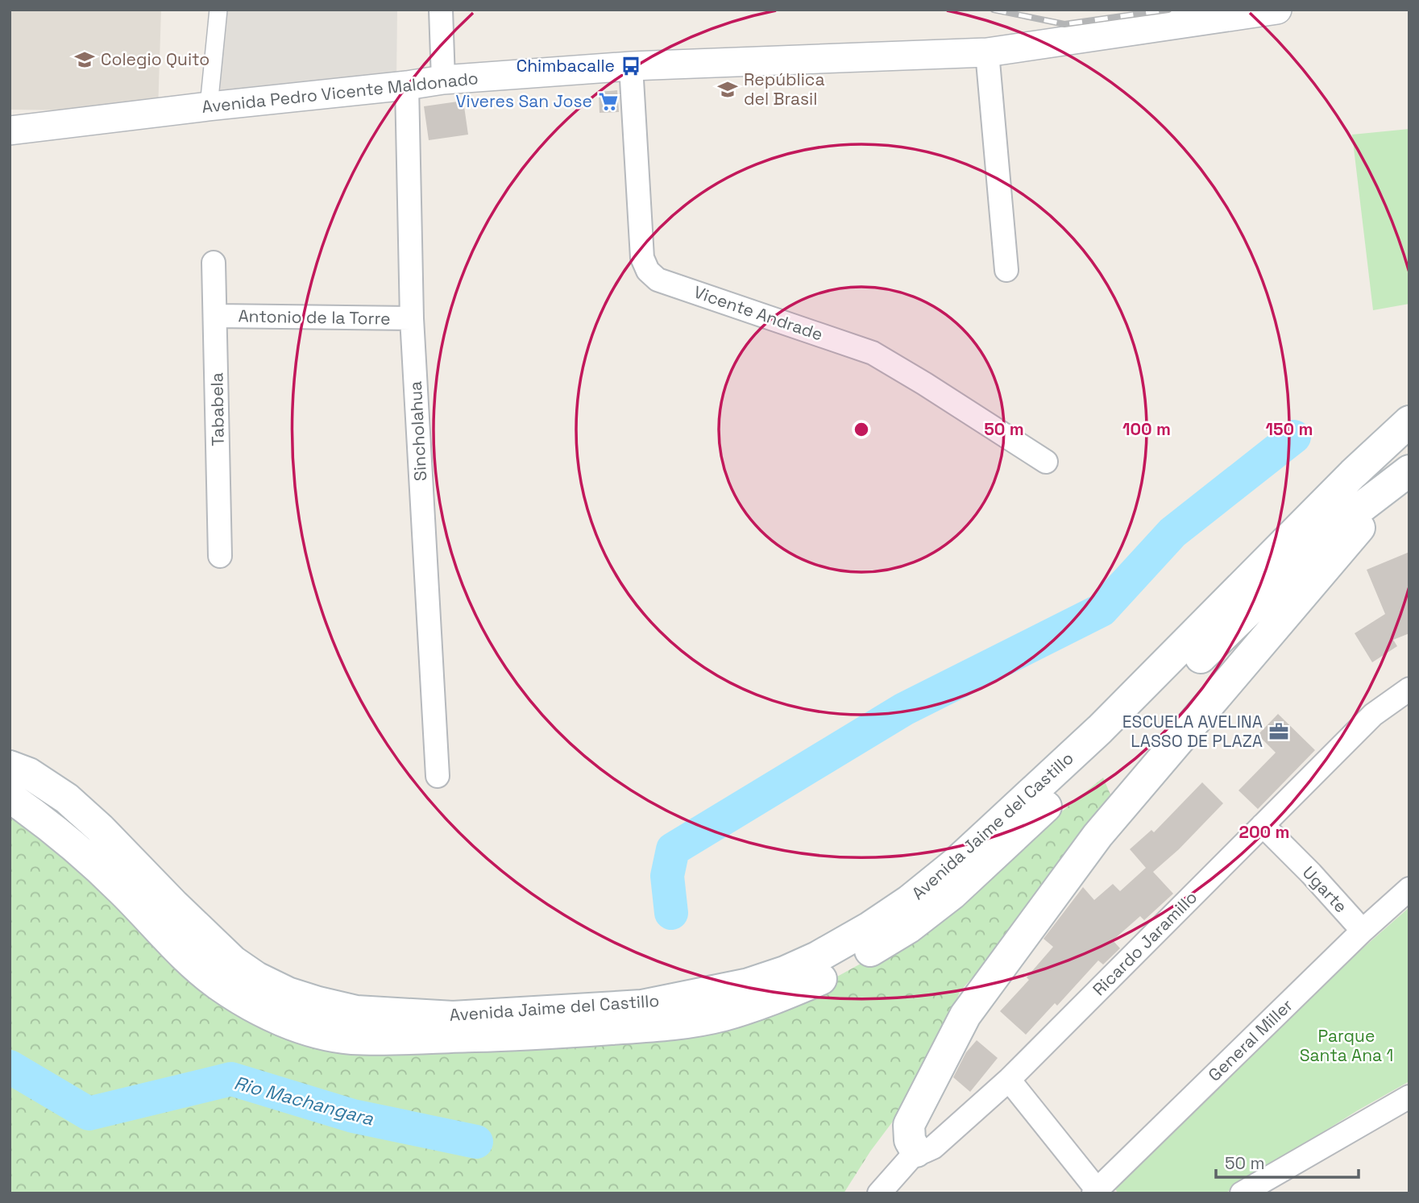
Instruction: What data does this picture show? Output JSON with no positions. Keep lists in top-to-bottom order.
{
  "streets": {
    "main road": ["Avenida Jaime del Castillo"],
    "street": [
      "Avenida Pedro Vicente Maldonado",
      "Vicente Andrade",
      "Antonio de la Torre",
      "Tababela",
      "Sincholahua",
      "Ugarte",
      "Ricardo Jaramillo",
      "General Miller"
    ]
  },
  "crossings": [
    ["Avenida Pedro Vicente Maldonado", "Vicente Andrade"],
    ["Avenida Pedro Vicente Maldonado", "Sincholahua"],
    ["Antonio de la Torre", "Tababela"],
    ["Antonio de la Torre", "Sincholahua"],
    ["Ugarte", "Ricardo Jaramillo"],
    ["Ugarte", "General Miller"]
  ],
  "water": ["Rio Machangara"],
  "parks": ["Parque Santa Ana 1"],
  "places": {
    "school or university": ["Colegio Quito", "República del Brasil"],
    "bus stop": ["Chimbacalle"],
    "supermarket": ["Viveres San Jose"],
    "office": ["ESCUELA AVELINA LASSO DE PLAZA"]
  },
  "scale_bar": "50 m",
  "rings": [
    "50 m",
    "100 m",
    "150 m",
    "200 m"
  ]
}
